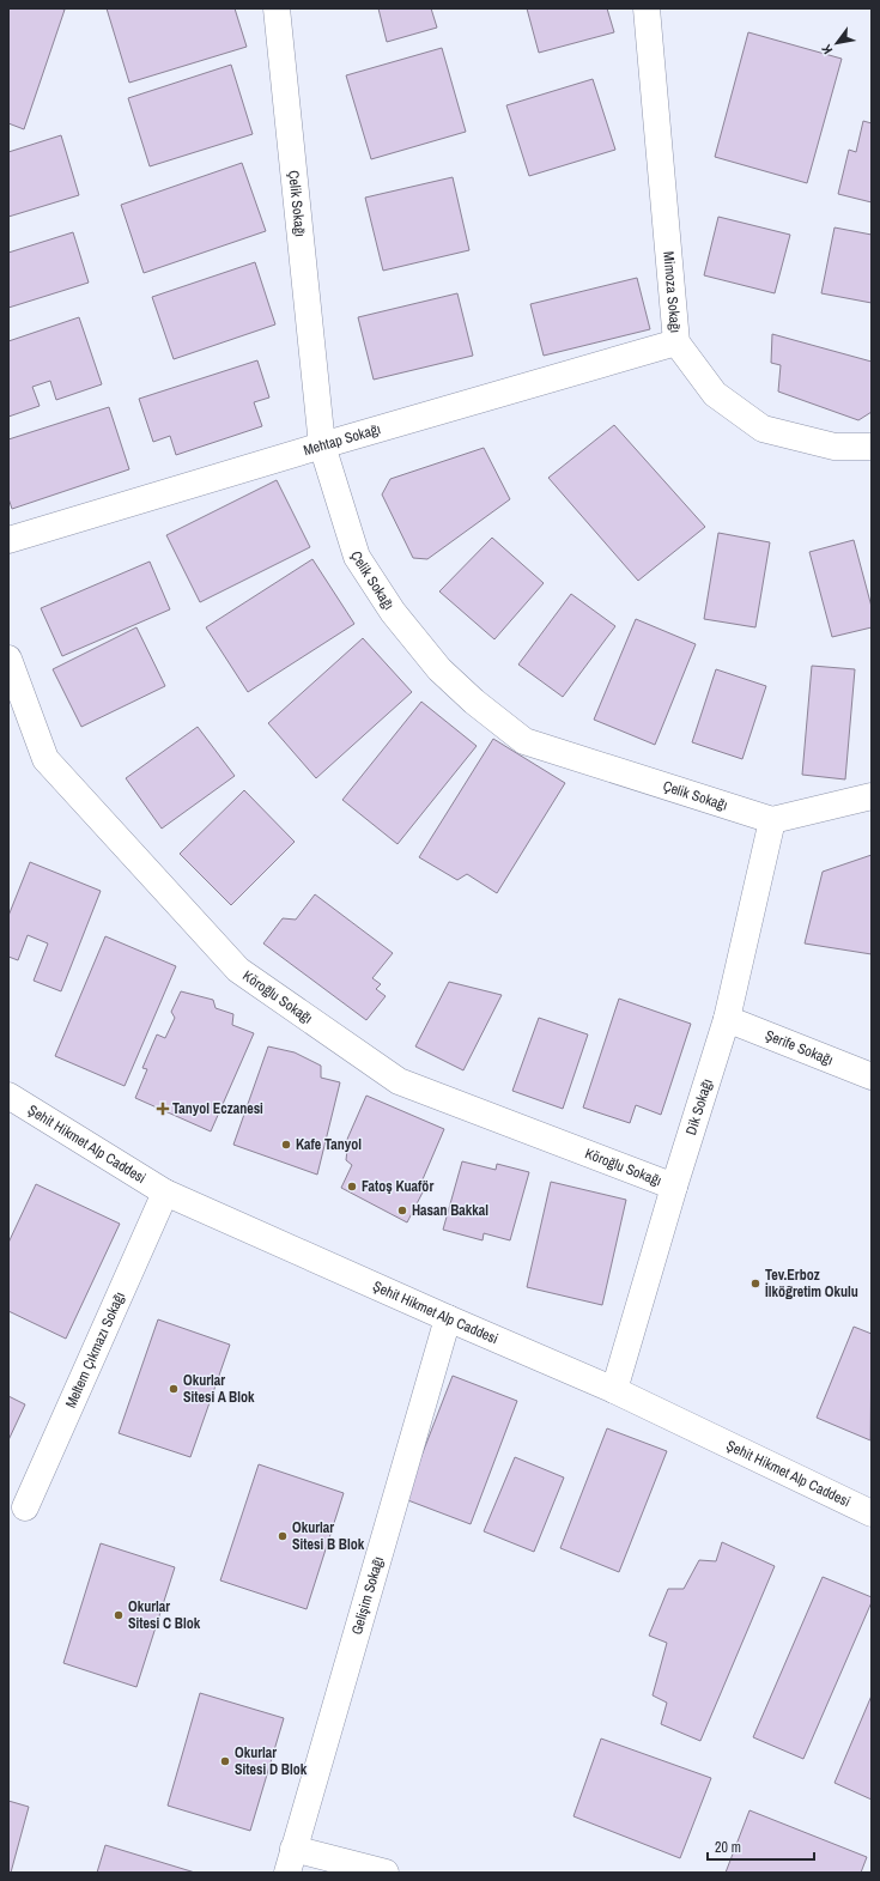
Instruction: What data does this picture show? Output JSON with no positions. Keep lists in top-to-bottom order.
{
  "streets": {
    "street": [
      "Çelik Sokağı",
      "Mimoza Sokağı",
      "Mehtap Sokağı",
      "Köroğlu Sokağı",
      "Şerife Sokağı",
      "Dik Sokağı",
      "Şehit Hikmet Alp Caddesi",
      "Meltem Çıkmazı Sokağı",
      "Gelişim Sokağı"
    ]
  },
  "crossings": [
    ["Çelik Sokağı", "Mehtap Sokağı"],
    ["Çelik Sokağı", "Dik Sokağı"],
    ["Mimoza Sokağı", "Mehtap Sokağı"],
    ["Köroğlu Sokağı", "Dik Sokağı"],
    ["Şerife Sokağı", "Dik Sokağı"],
    ["Dik Sokağı", "Şehit Hikmet Alp Caddesi"],
    ["Şehit Hikmet Alp Caddesi", "Meltem Çıkmazı Sokağı"],
    ["Şehit Hikmet Alp Caddesi", "Gelişim Sokağı"]
  ],
  "places": {
    "health": ["Tanyol Eczanesi"],
    "other": [
      "Kafe Tanyol",
      "Fatoş Kuaför",
      "Hasan Bakkal",
      "Tev.Erboz İlköğretim Okulu",
      "Okurlar Sitesi A Blok",
      "Okurlar Sitesi B Blok",
      "Okurlar Sitesi C Blok",
      "Okurlar Sitesi D Blok"
    ]
  },
  "scale_bar": "20 m",
  "north": "bottom left"
}
